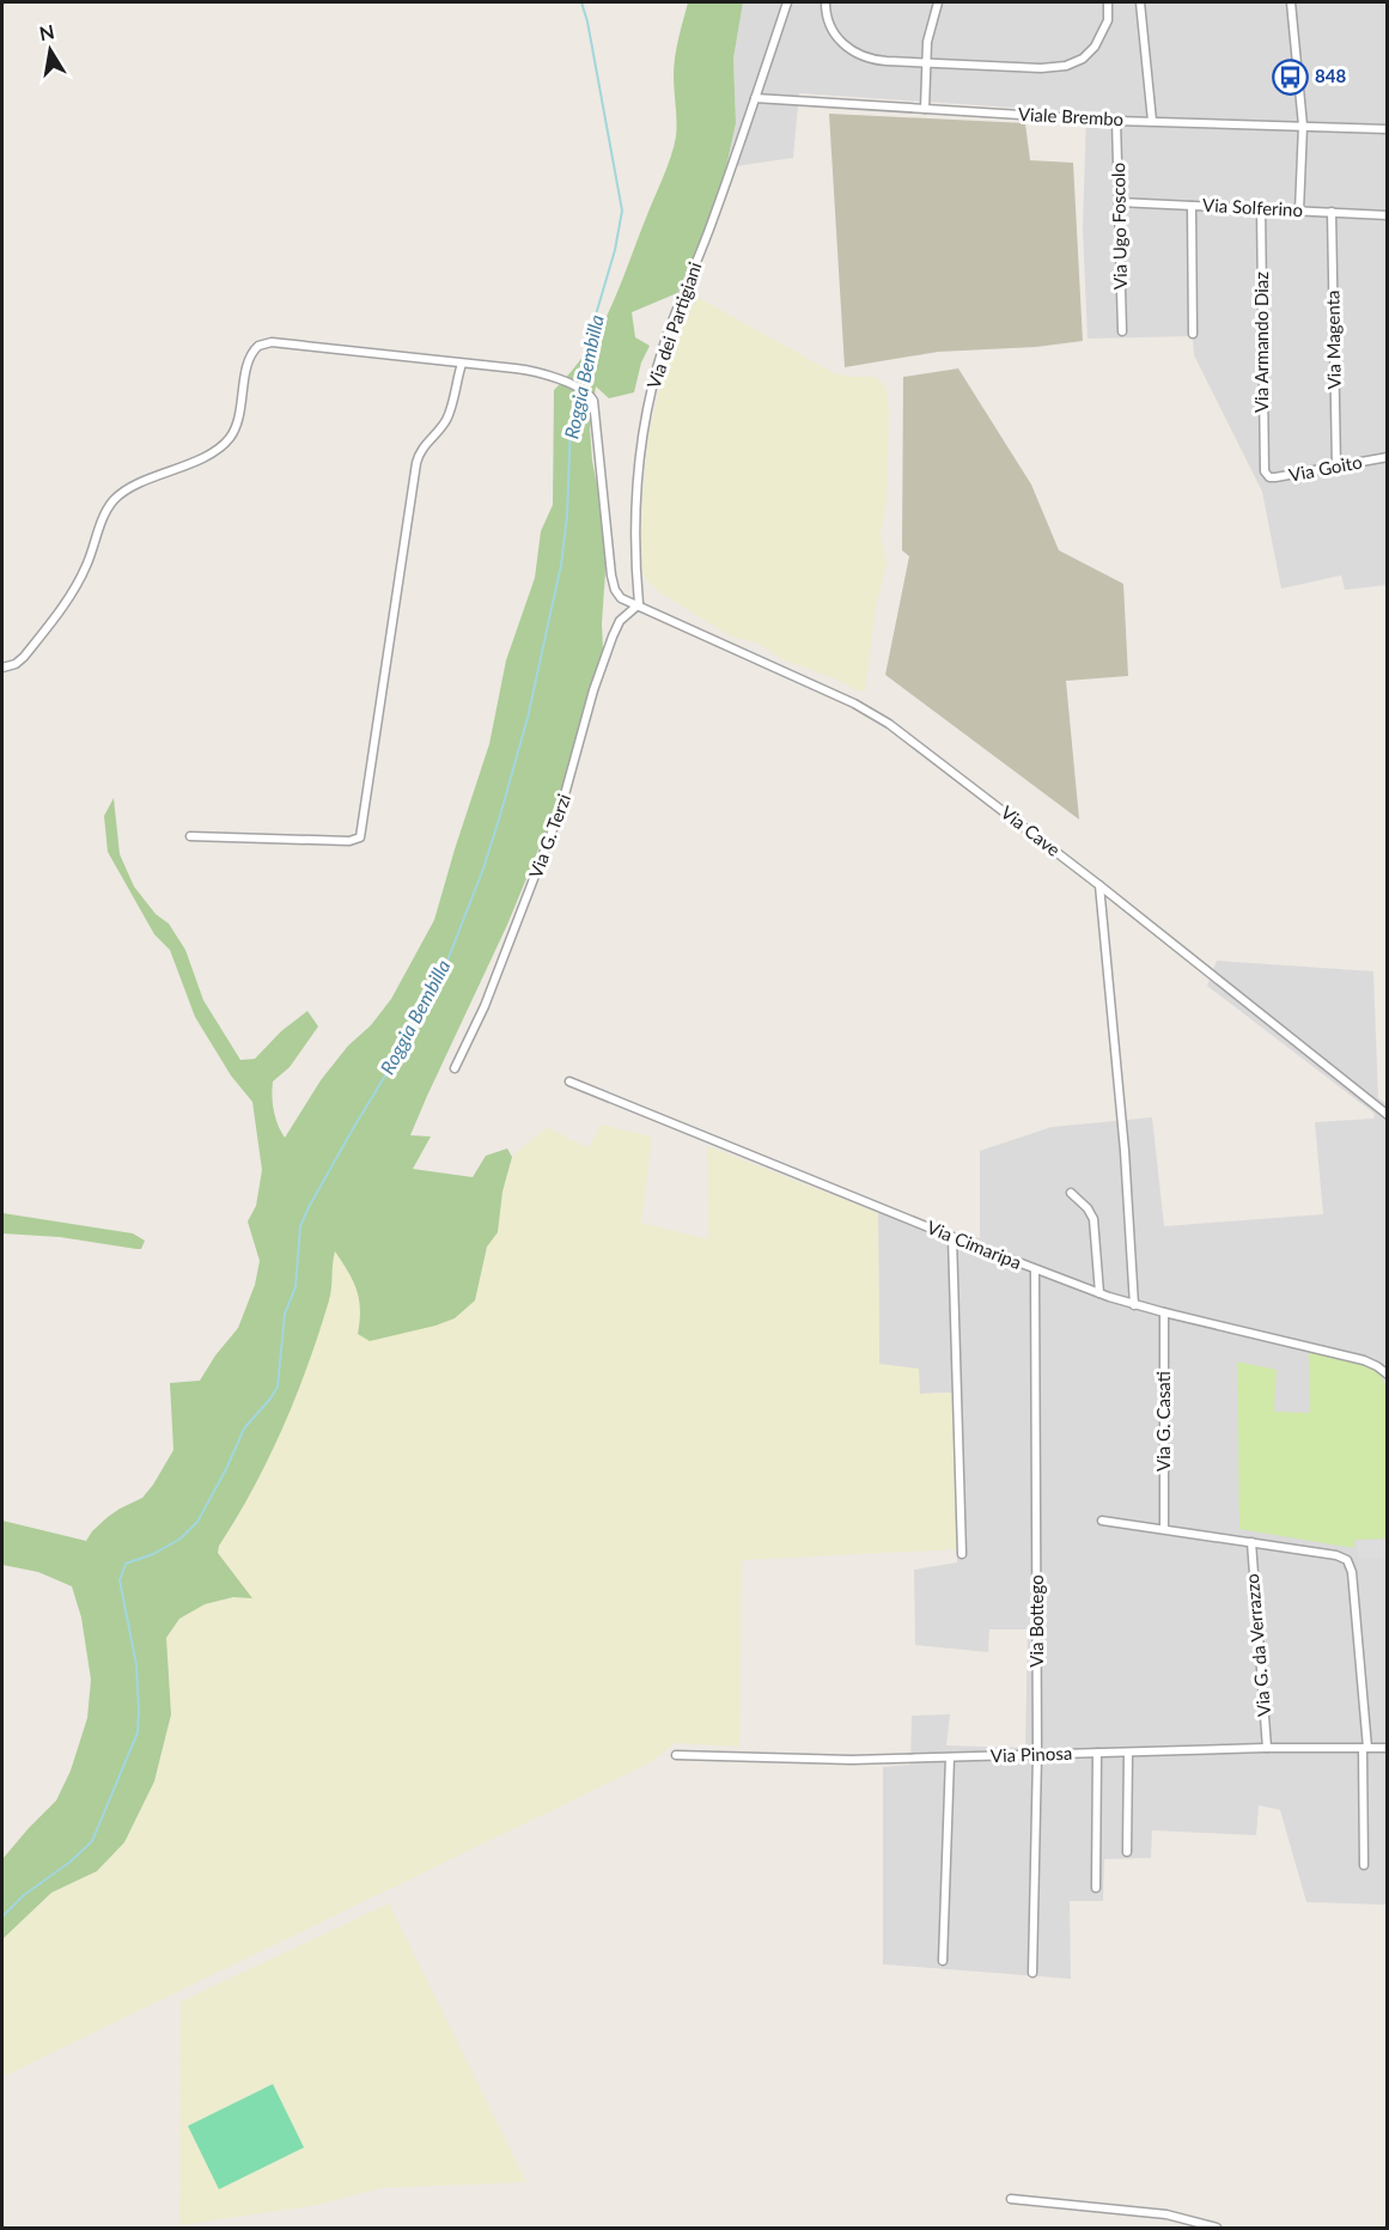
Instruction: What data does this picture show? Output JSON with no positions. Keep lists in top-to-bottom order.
{
  "streets": {
    "street": [
      "Viale Brembo",
      "Via Solferino",
      "Via Ugo Foscolo",
      "Via dei Partigiani",
      "Via Magenta",
      "Via Armando Diaz",
      "Via Goito",
      "Via Cave",
      "Via G. Terzi",
      "Via Cimaripa",
      "Via G. Casati",
      "Via Bottego",
      "Via G. da Verrazzo",
      "Via Pinosa"
    ]
  },
  "crossings": [
    ["Viale Brembo", "Via Ugo Foscolo"],
    ["Viale Brembo", "Via dei Partigiani"],
    ["Via Solferino", "Via Ugo Foscolo"],
    ["Via Solferino", "Via Magenta"],
    ["Via Solferino", "Via Armando Diaz"],
    ["Via dei Partigiani", "Via Cave"],
    ["Via dei Partigiani", "Via G. Terzi"],
    ["Via Magenta", "Via Goito"],
    ["Via Armando Diaz", "Via Goito"],
    ["Via Cave", "Via G. Terzi"],
    ["Via Cimaripa", "Via G. Casati"],
    ["Via Cimaripa", "Via Bottego"],
    ["Via Bottego", "Via Pinosa"],
    ["Via G. da Verrazzo", "Via Pinosa"]
  ],
  "water": ["Roggia Bembilla"],
  "places": {
    "bus stop": ["848"]
  },
  "north": "top"
}
